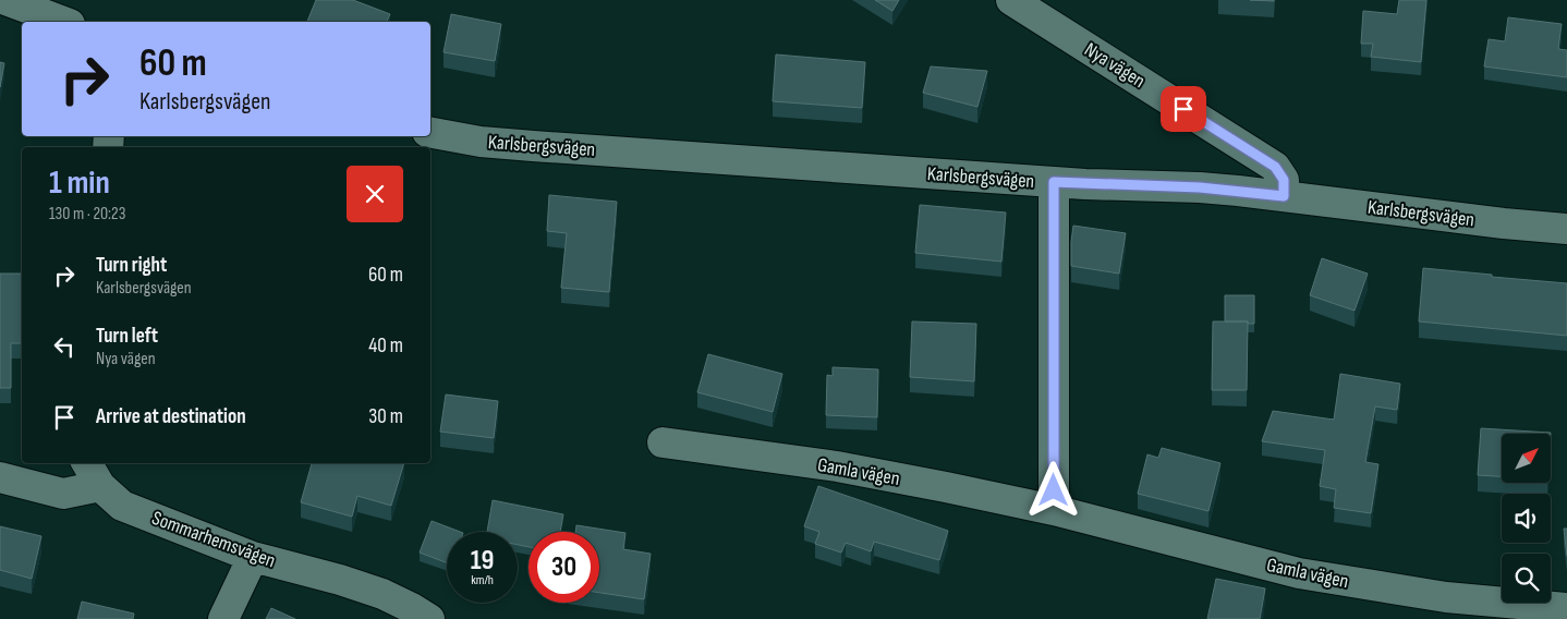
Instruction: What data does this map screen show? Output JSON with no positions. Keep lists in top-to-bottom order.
{
  "streets": {
    "street": [
      "Nya vägen",
      "Karlsbergsvägen",
      "Gamla vägen",
      "Sommarhemsvägen"
    ]
  },
  "crossings": [
    ["Nya vägen", "Karlsbergsvägen"]
  ],
  "north": "top right",
  "page": {
    "turn": ["60 m", "Karlsbergsvägen"],
    "heading": ["1 min", "130 m · 20:23"],
    "list": [
      {
        "name": "Turn right",
        "note": "Karlsbergsvägen",
        "value": "60 m"
      },
      {
        "name": "Turn left",
        "note": "Nya vägen",
        "value": "40 m"
      },
      {
        "name": "Arrive at destination",
        "value": "30 m"
      }
    ],
    "speed": "19 km/h",
    "limit": "30"
  }
}
